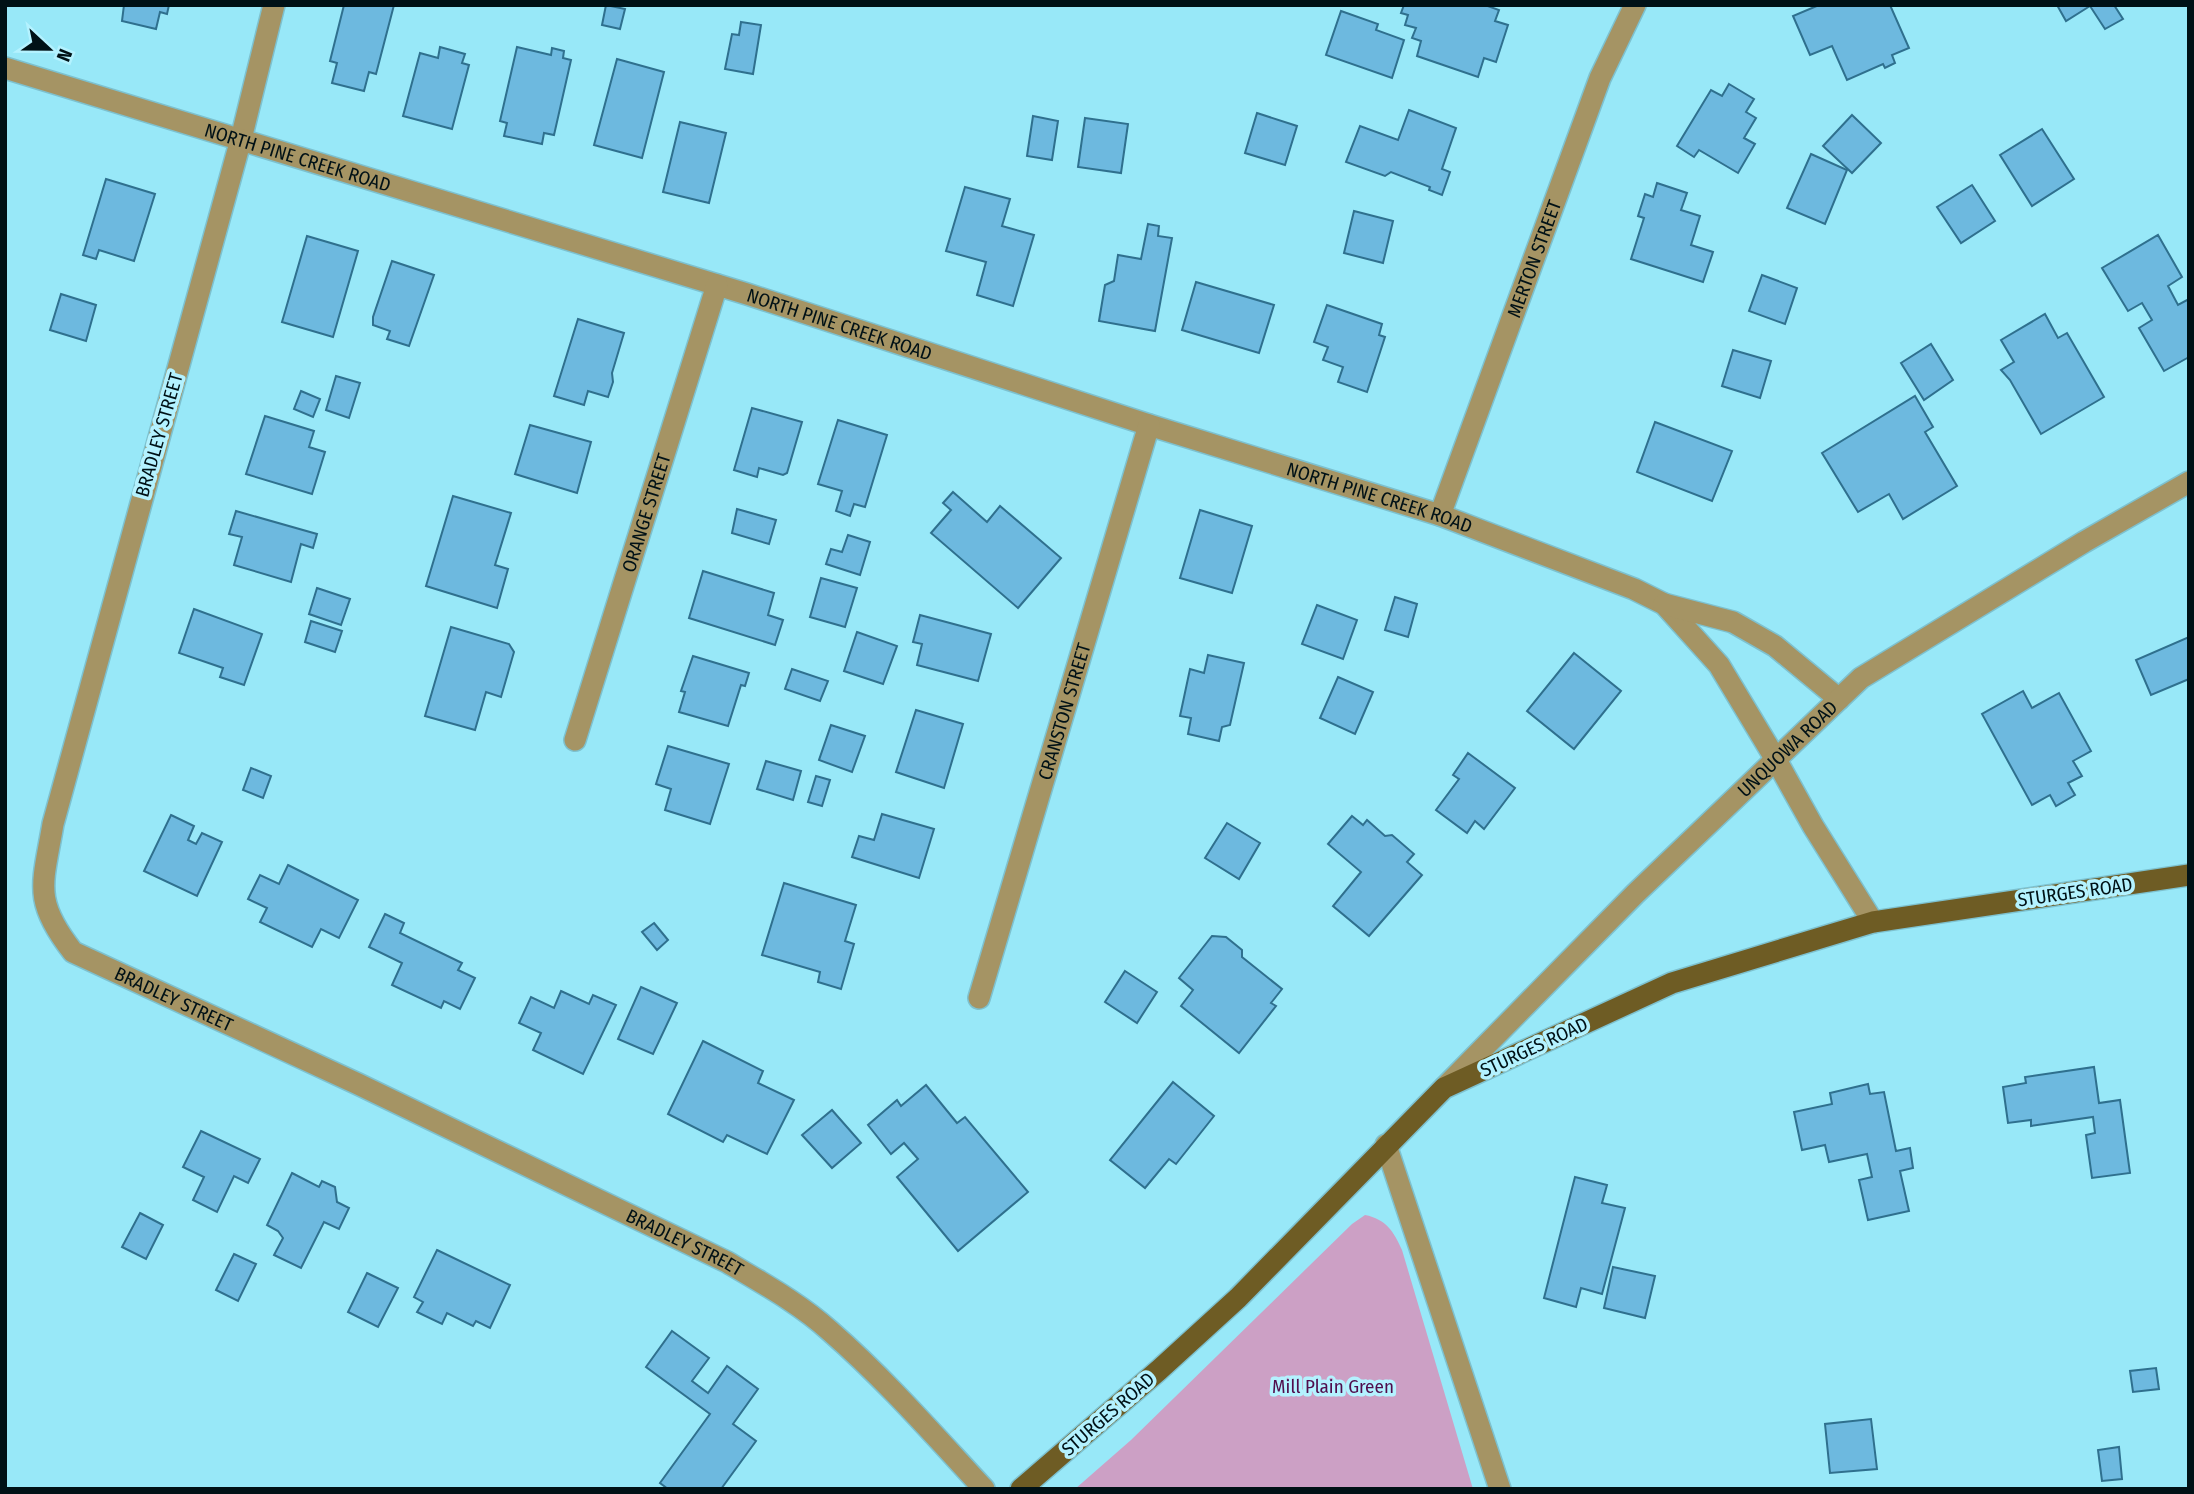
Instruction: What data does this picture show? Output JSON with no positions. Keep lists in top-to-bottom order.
{
  "streets": {
    "main road": ["STURGES ROAD"],
    "street": [
      "NORTH PINE CREEK ROAD",
      "MERTON STREET",
      "BRADLEY STREET",
      "ORANGE STREET",
      "CRANSTON STREET",
      "UNQUOWA ROAD"
    ]
  },
  "crossings": [
    ["NORTH PINE CREEK ROAD", "MERTON STREET"],
    ["NORTH PINE CREEK ROAD", "BRADLEY STREET"],
    ["NORTH PINE CREEK ROAD", "ORANGE STREET"],
    ["NORTH PINE CREEK ROAD", "CRANSTON STREET"],
    ["NORTH PINE CREEK ROAD", "UNQUOWA ROAD"],
    ["NORTH PINE CREEK ROAD", "STURGES ROAD"],
    ["UNQUOWA ROAD", "STURGES ROAD"]
  ],
  "parks": ["Mill Plain Green"],
  "north": "right"
}
